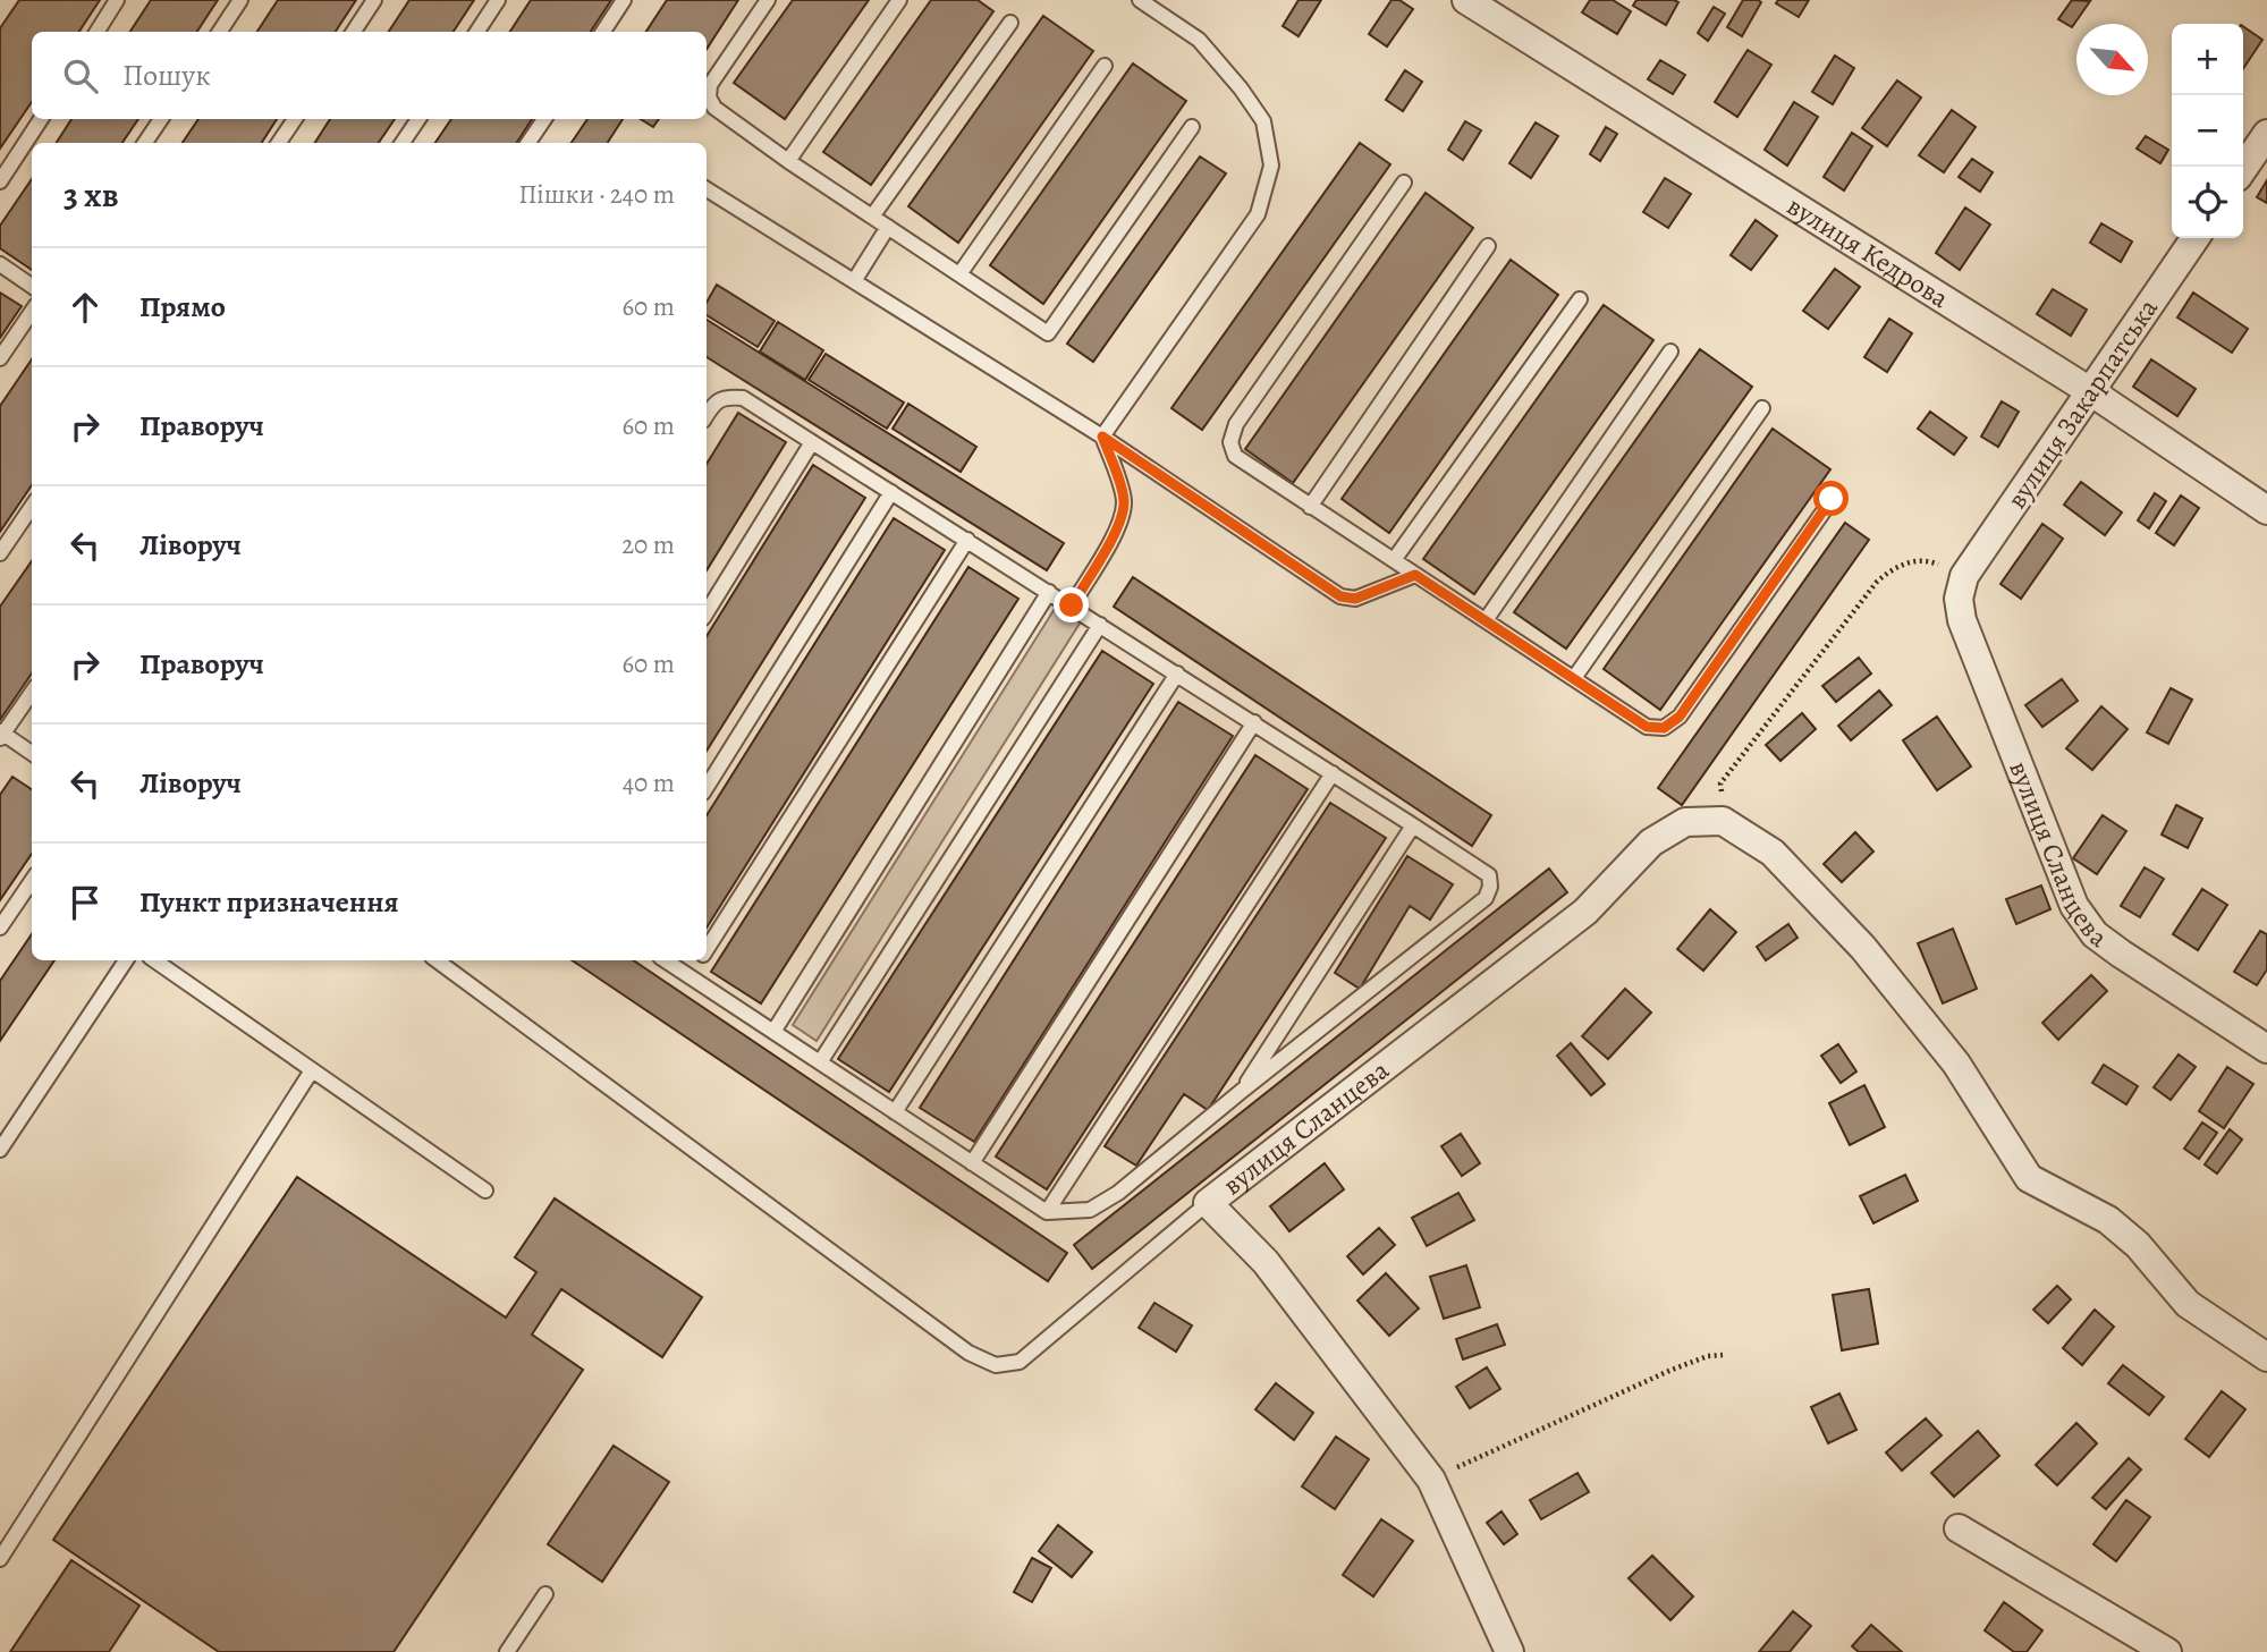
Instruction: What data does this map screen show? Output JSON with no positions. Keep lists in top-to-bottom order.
{
  "streets": {
    "street": ["вулиця Кедрова", "вулиця Закарпатська", "вулиця Сланцева"]
  },
  "crossings": [
    ["вулиця Кедрова", "вулиця Закарпатська"],
    ["вулиця Закарпатська", "вулиця Сланцева"]
  ],
  "north": "bottom right",
  "page": {
    "map_buttons": ["+", "−"],
    "search": "Пошук",
    "heading": ["3 хв", "Пішки · 240 m"],
    "list": [
      ["Прямо", "60 m"],
      ["Праворуч", "60 m"],
      ["Ліворуч", "20 m"],
      ["Праворуч", "60 m"],
      ["Ліворуч", "40 m"],
      "Пункт призначення"
    ]
  }
}
